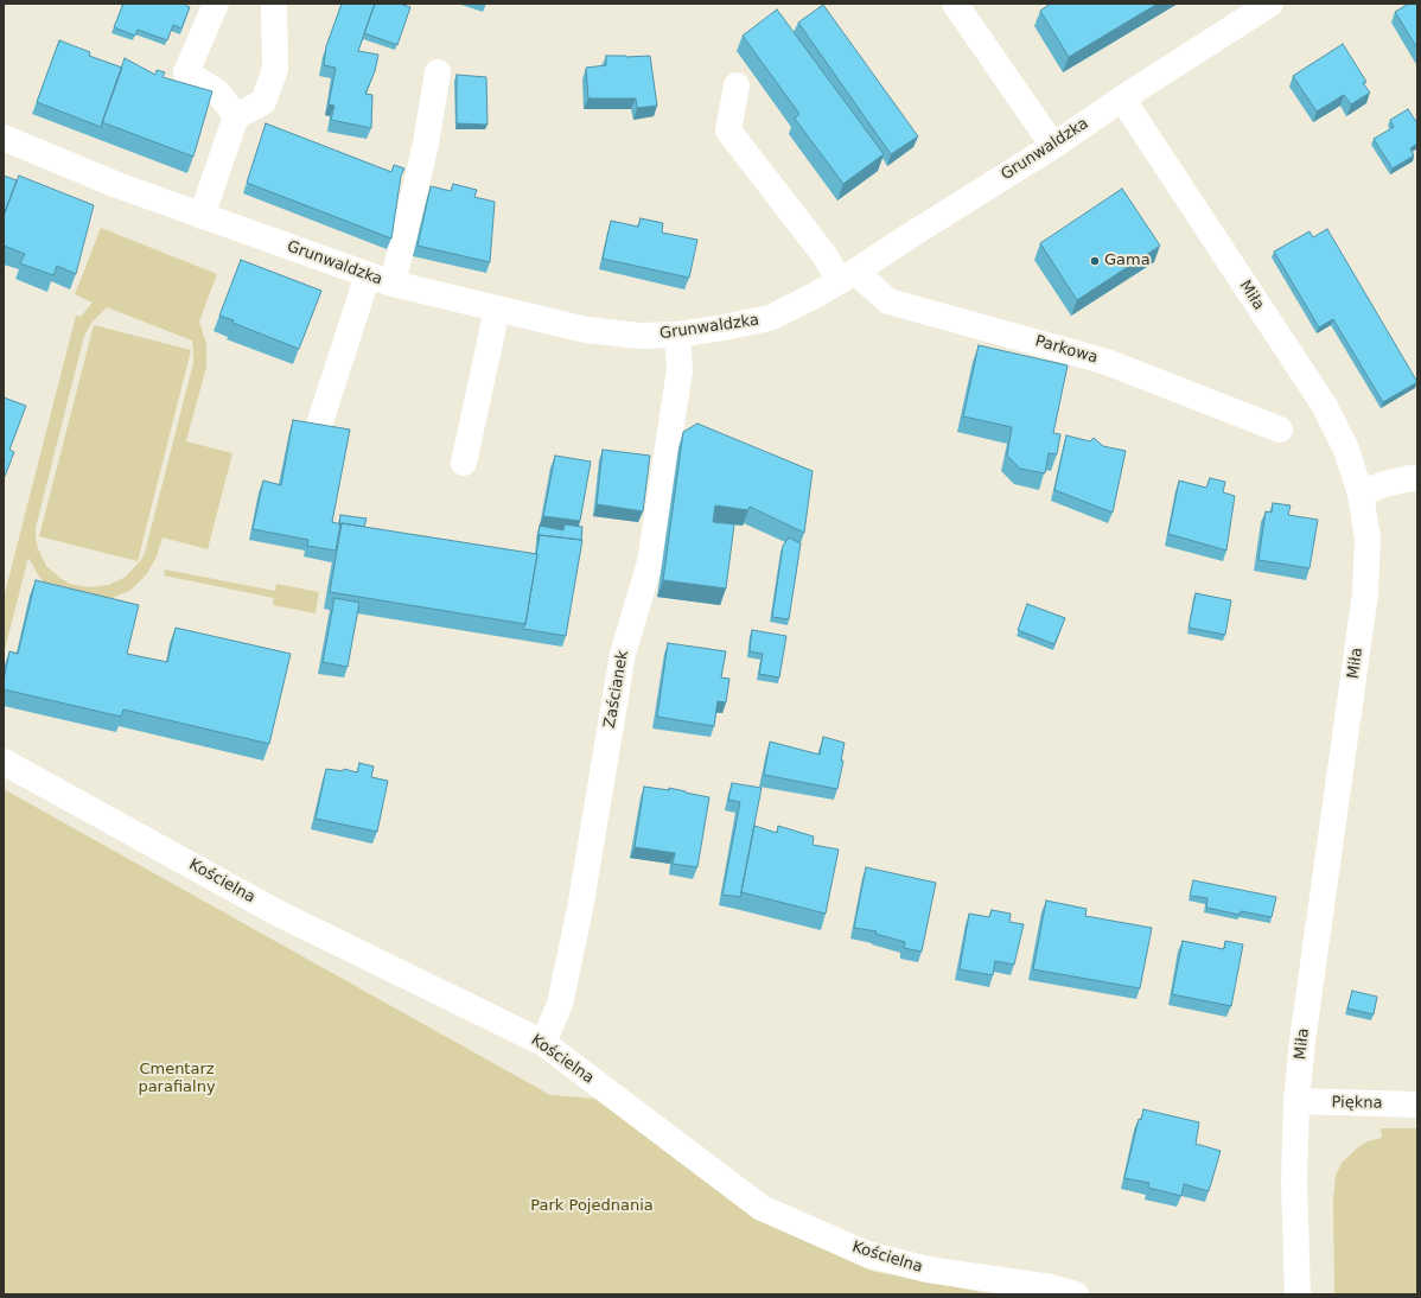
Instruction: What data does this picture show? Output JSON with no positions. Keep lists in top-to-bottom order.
{
  "streets": {
    "street": [
      "Grunwaldzka",
      "Miła",
      "Parkowa",
      "Zaścianek",
      "Kościelna",
      "Piękna"
    ]
  },
  "crossings": [
    ["Grunwaldzka", "Miła"],
    ["Grunwaldzka", "Parkowa"],
    ["Grunwaldzka", "Zaścianek"],
    ["Miła", "Piękna"],
    ["Zaścianek", "Kościelna"]
  ],
  "parks": ["Cmentarz parafialny", "Park Pojednania"],
  "places": ["Gama"]
}
